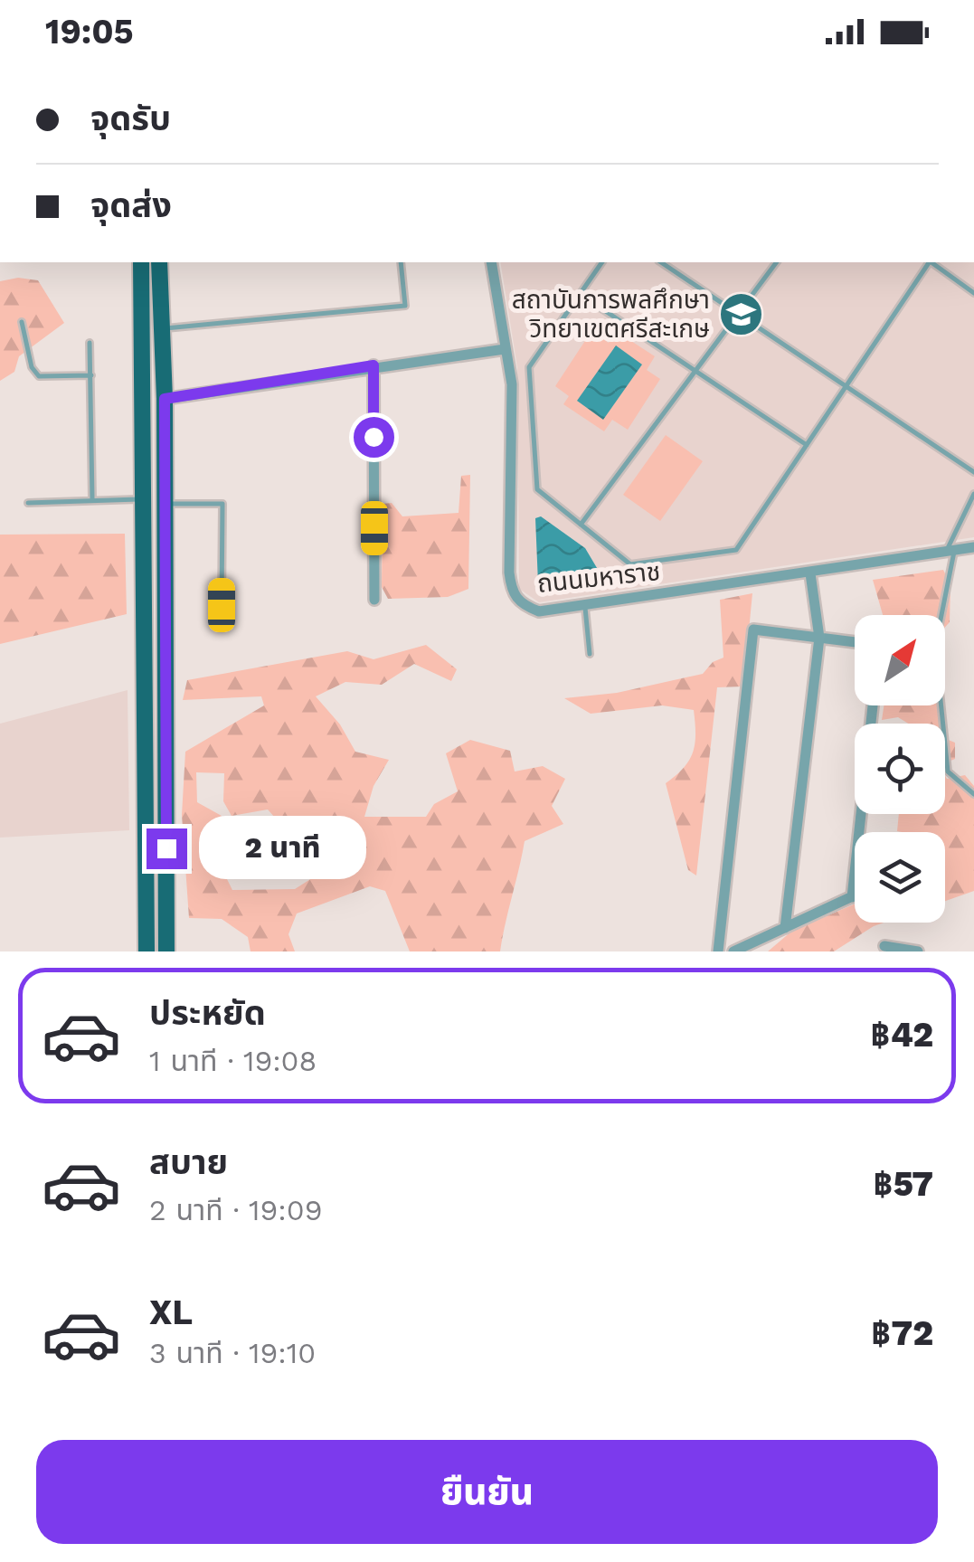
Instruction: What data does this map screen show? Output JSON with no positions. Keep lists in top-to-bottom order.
{
  "streets": {
    "street": ["ถนนมหาราช"]
  },
  "places": {
    "school or university": ["สถาบันการพลศึกษา วิทยาเขตศรีสะเกษ"]
  },
  "north": "top right",
  "page": {
    "status": "19:05",
    "banner": ["จุดรับ", "จุดส่ง"],
    "bubble": "2 นาที",
    "list": [
      {
        "name": "ประหยัด",
        "note": "1 นาที · 19:08",
        "value": "฿42"
      },
      {
        "name": "สบาย",
        "note": "2 นาที · 19:09",
        "value": "฿57"
      },
      {
        "name": "XL",
        "note": "3 นาที · 19:10",
        "value": "฿72"
      }
    ],
    "buttons": "ยืนยัน"
  }
}
